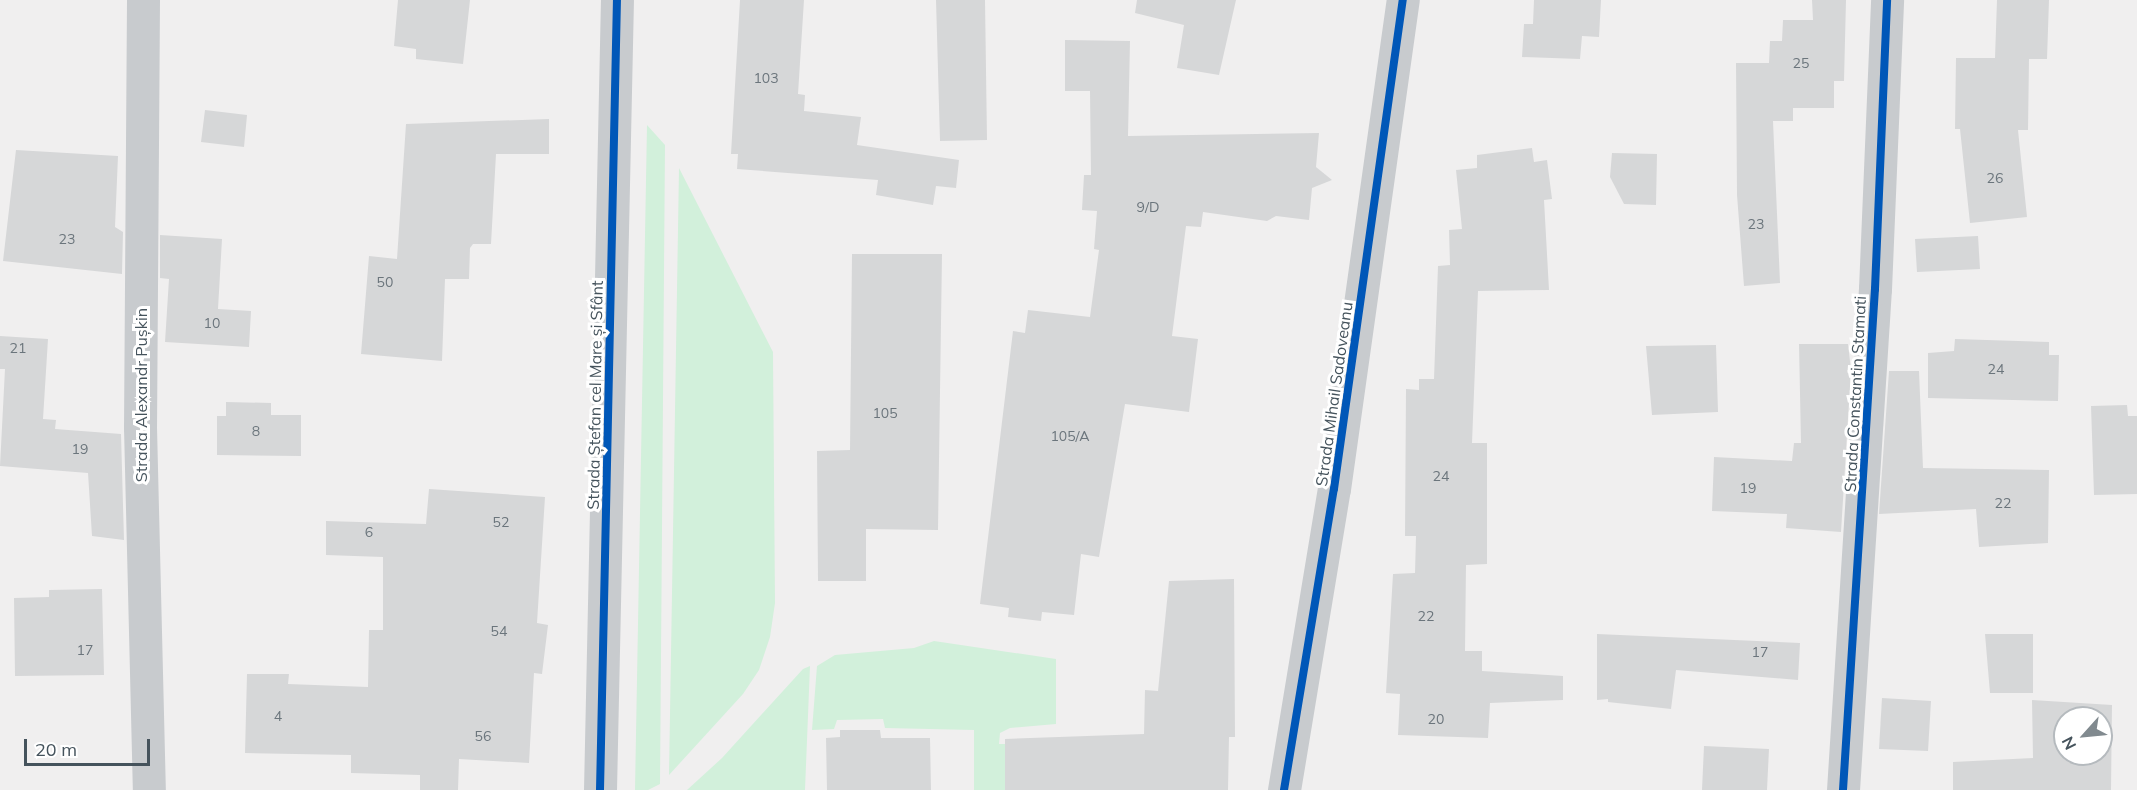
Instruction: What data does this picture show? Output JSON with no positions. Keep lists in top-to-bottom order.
{
  "streets": {
    "street": [
      "Strada Mihail Sadoveanu",
      "Strada Constantin Stamati",
      "Strada Alexandr Pușkin",
      "Strada Ștefan cel Mare și Sfânt"
    ]
  },
  "house_numbers": [
    "25",
    "103",
    "26",
    "9/D",
    "23",
    "23",
    "50",
    "10",
    "21",
    "24",
    "105",
    "8",
    "105/A",
    "19",
    "24",
    "19",
    "22",
    "52",
    "6",
    "22",
    "54",
    "17",
    "17",
    "4",
    "20",
    "56"
  ],
  "scale_bar": "20 m",
  "north": "bottom left"
}
